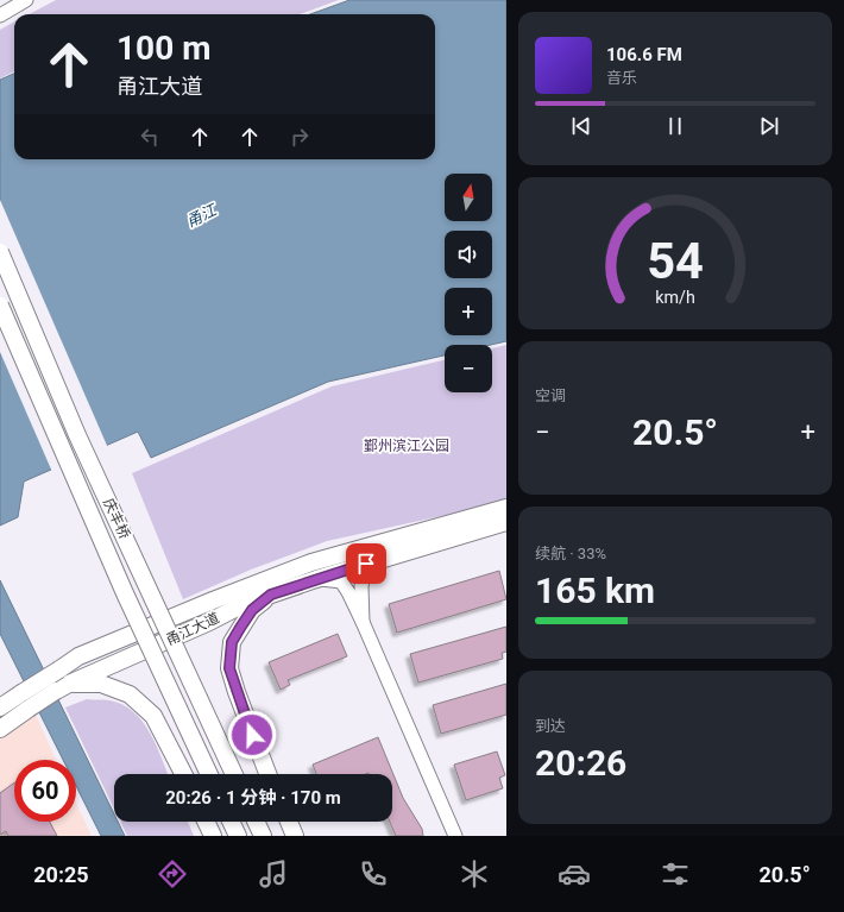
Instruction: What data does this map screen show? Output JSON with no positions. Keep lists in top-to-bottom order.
{
  "streets": {
    "main road": ["庆丰桥", "甬江大道"]
  },
  "water": ["甬江"],
  "parks": ["鄞州滨江公园"],
  "north": "top",
  "page": {
    "turn": ["100 m", "甬江大道"],
    "song": ["106.6 FM", "音乐"],
    "map_buttons": ["+", "−"],
    "tile": [
      "空调",
      ["续航 · 33%", "165 km"],
      ["到达", "20:26"]
    ],
    "heat": ["−", "20.5°", "+"],
    "limit": "60",
    "trip": "20:26 · 1 分钟 · 170 m",
    "tabs": ["20:25", "20.5°"],
    "gauge": ["54", "km/h"]
  }
}
